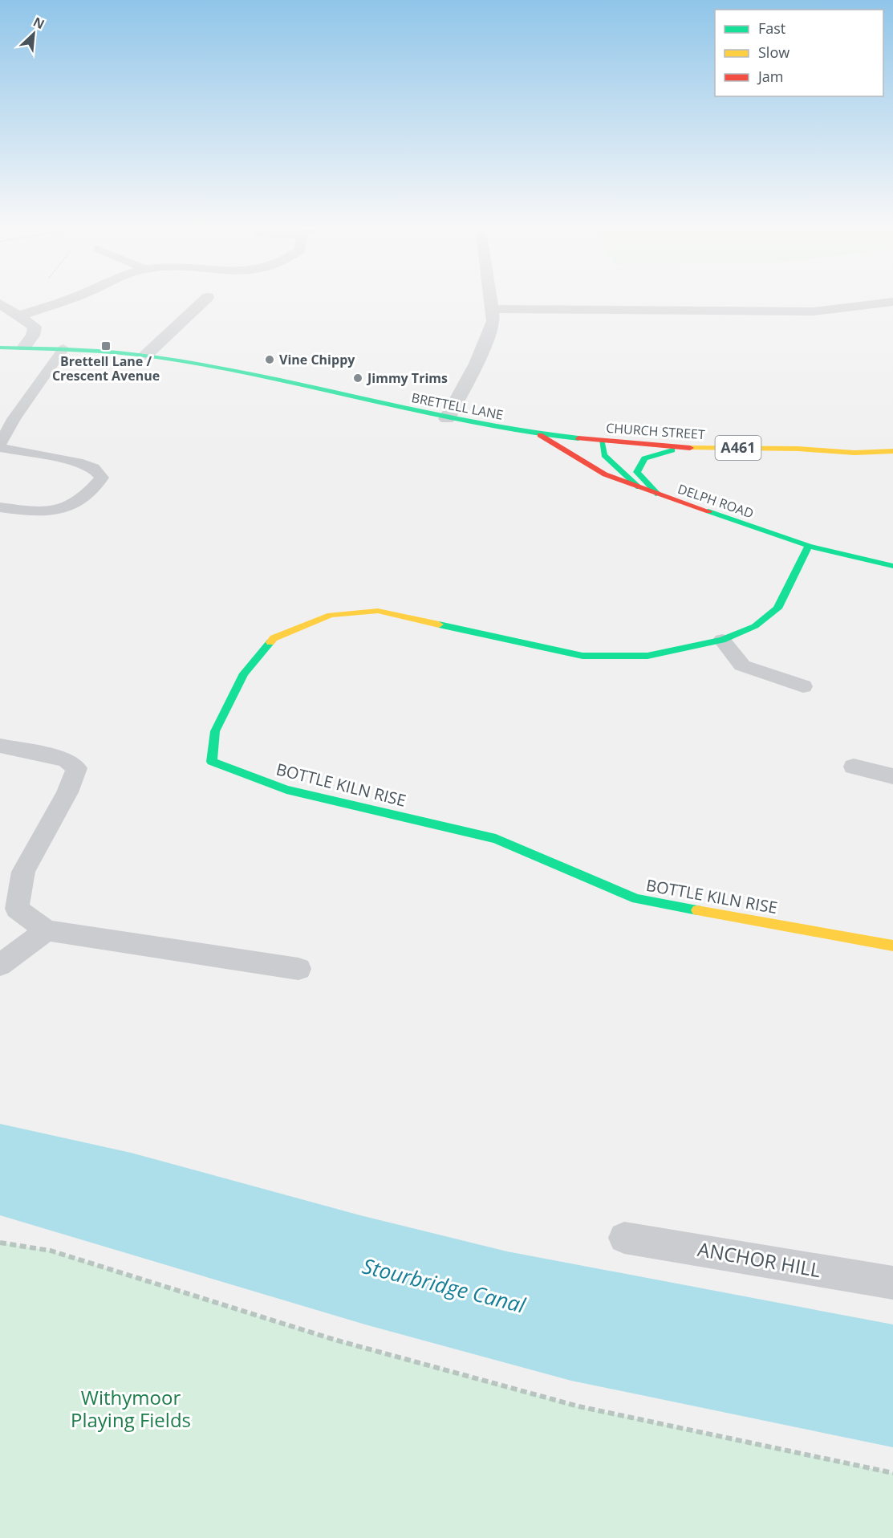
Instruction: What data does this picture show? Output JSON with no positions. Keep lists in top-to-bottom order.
{
  "streets": {
    "main road": [
      "BRETTELL LANE",
      "CHURCH STREET",
      "A461",
      "DELPH ROAD",
      "BOTTLE KILN RISE"
    ],
    "lane": ["ANCHOR HILL"]
  },
  "crossings": [
    ["BRETTELL LANE", "CHURCH STREET"],
    ["BRETTELL LANE", "DELPH ROAD"],
    ["CHURCH STREET", "DELPH ROAD"],
    ["DELPH ROAD", "BOTTLE KILN RISE"]
  ],
  "water": ["Stourbridge Canal"],
  "parks": ["Withymoor Playing Fields"],
  "places": {
    "transit": ["Brettell Lane / Crescent Avenue"],
    "other": ["Vine Chippy", "Jimmy Trims"]
  },
  "legend": ["Fast", "Slow", "Jam"],
  "north": "top right"
}
